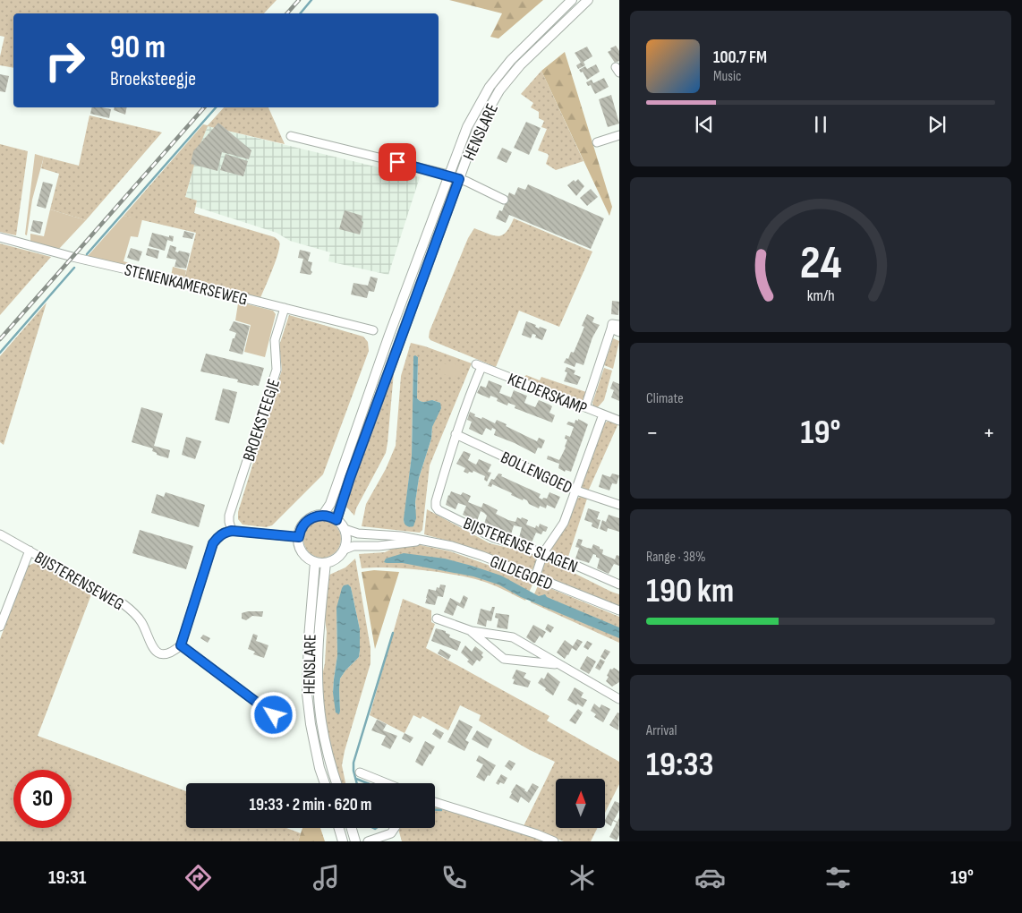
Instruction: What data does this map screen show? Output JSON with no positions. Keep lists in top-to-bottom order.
{
  "streets": {
    "street": [
      "HENSLARE",
      "STENENKAMERSEWEG",
      "KELDERSKAMP",
      "BROEKSTEEGJE",
      "BOLLENGOED",
      "BIJSTERENSE SLAGEN",
      "GILDEGOED",
      "BIJSTERENSEWEG"
    ]
  },
  "crossings": [
    ["HENSLARE", "GILDEGOED"],
    ["STENENKAMERSEWEG", "BROEKSTEEGJE"],
    ["KELDERSKAMP", "BIJSTERENSE SLAGEN"],
    ["BOLLENGOED", "BIJSTERENSE SLAGEN"]
  ],
  "north": "top",
  "page": {
    "turn": ["90 m", "Broeksteegje"],
    "song": ["100.7 FM", "Music"],
    "tile": [
      "Climate",
      ["Range · 38%", "190 km"],
      ["Arrival", "19:33"]
    ],
    "heat": ["−", "19°", "+"],
    "limit": "30",
    "trip": "19:33 · 2 min · 620 m",
    "tabs": ["19:31", "19°"],
    "gauge": ["24", "km/h"]
  }
}
